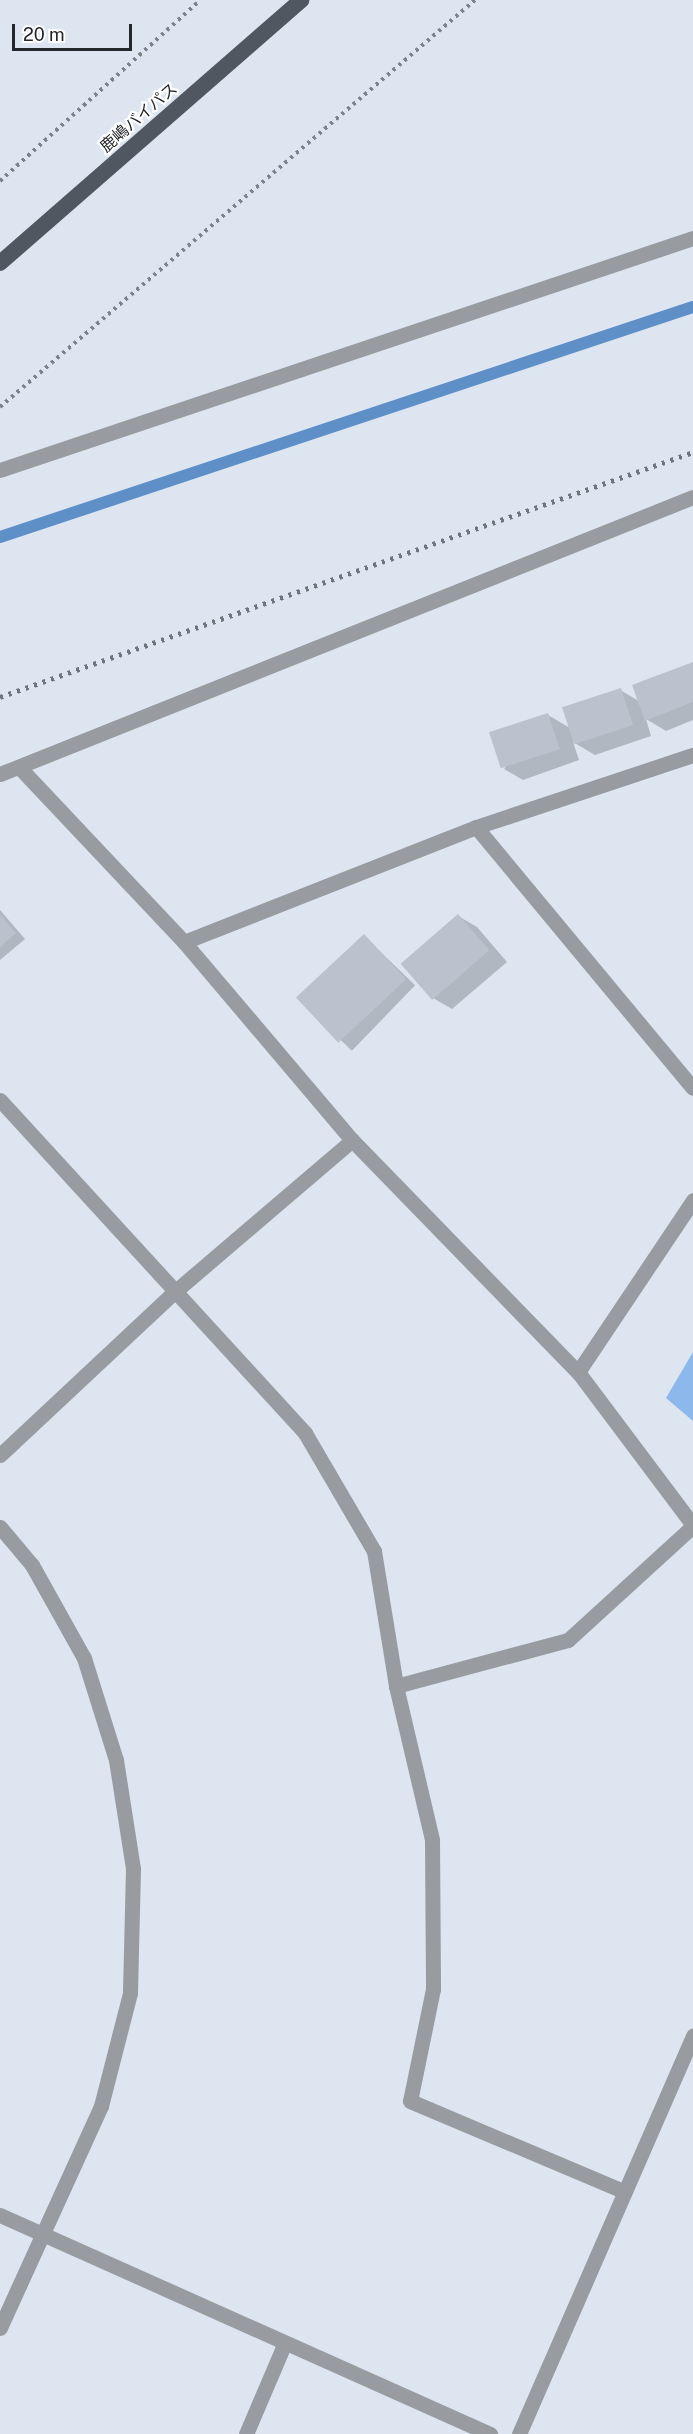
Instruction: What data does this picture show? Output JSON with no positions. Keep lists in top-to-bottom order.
{
  "streets": {
    "highway": ["鹿嶋バイパス"]
  },
  "scale_bar": "20 m"
}
